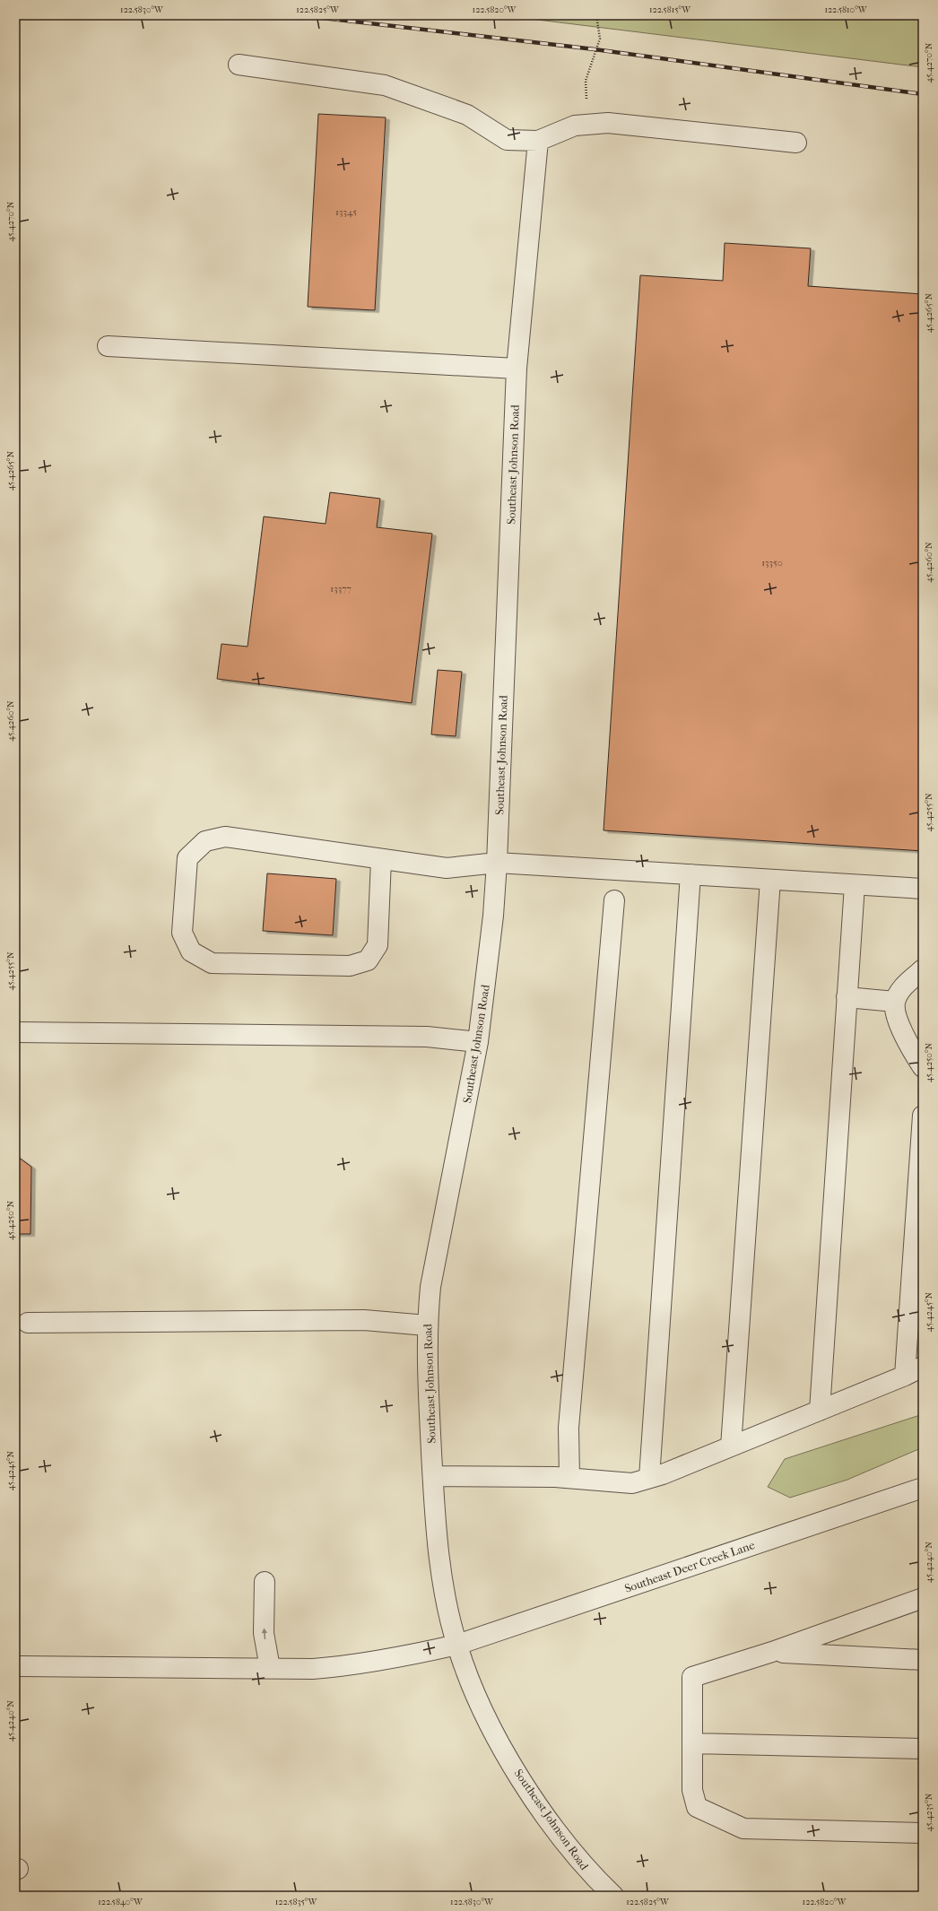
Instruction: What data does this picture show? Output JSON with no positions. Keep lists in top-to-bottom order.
{
  "streets": {
    "street": ["Southeast Johnson Road", "Southeast Deer Creek Lane"]
  },
  "crossings": [
    ["Southeast Johnson Road", "Southeast Deer Creek Lane"]
  ],
  "house_numbers": ["13345", "13350", "13377"],
  "coordinates": [
    "122.5830°W",
    "122.5825°W",
    "122.5820°W",
    "122.5815°W",
    "122.5810°W",
    "45.4270°N",
    "45.4265°N",
    "45.4260°N",
    "45.4255°N",
    "45.4250°N",
    "45.4245°N",
    "45.4240°N",
    "45.4235°N",
    "122.5840°W",
    "122.5835°W"
  ]
}
